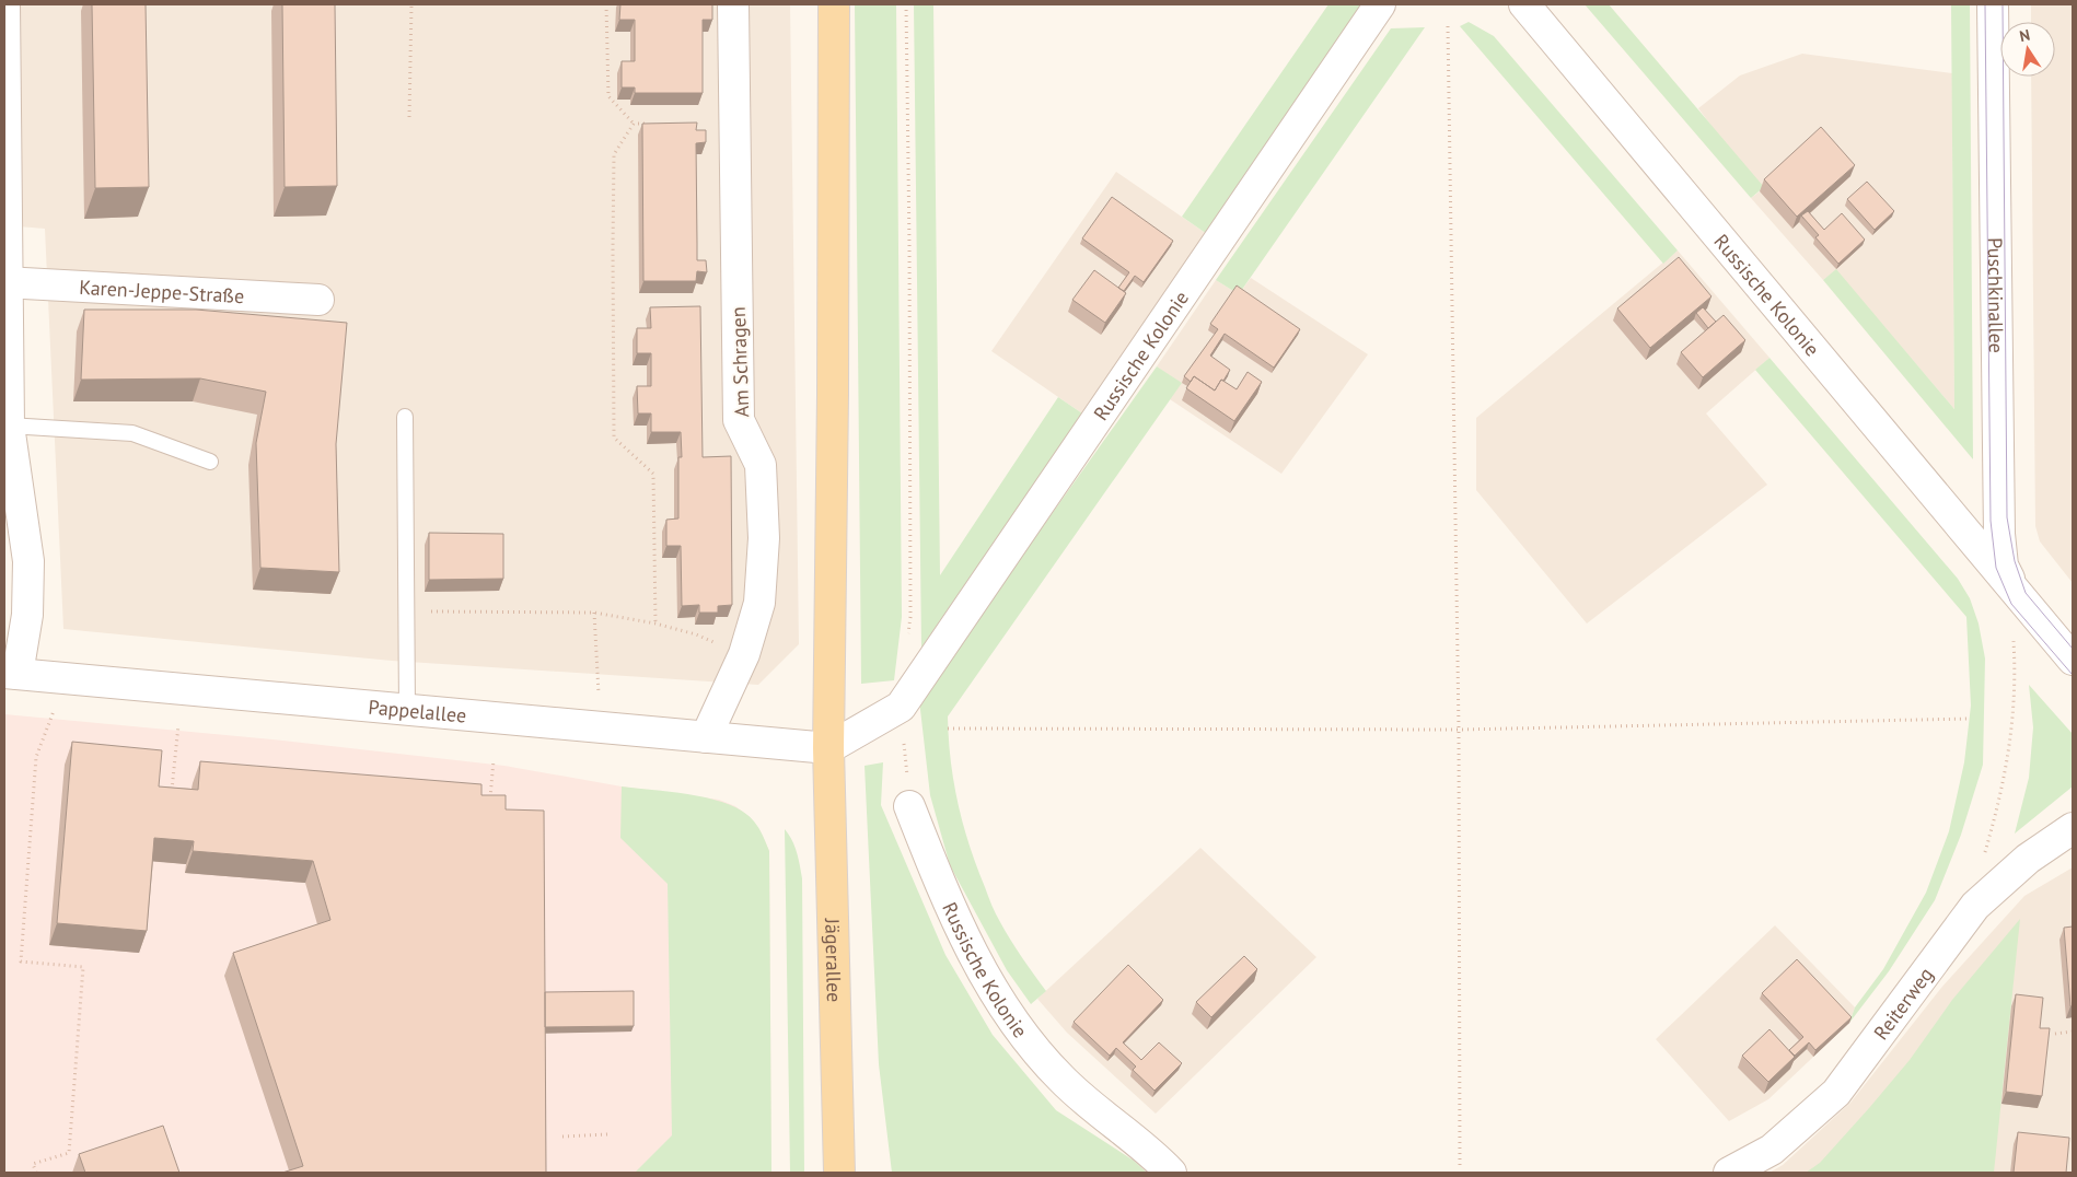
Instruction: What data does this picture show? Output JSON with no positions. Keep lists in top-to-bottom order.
{
  "streets": {
    "main road": ["Jägerallee"],
    "street": [
      "Karen-Jeppe-Straße",
      "Russische Kolonie",
      "Puschkinallee",
      "Am Schragen",
      "Pappelallee",
      "Reiterweg"
    ]
  },
  "crossings": [
    ["Russische Kolonie", "Puschkinallee"],
    ["Russische Kolonie", "Pappelallee"],
    ["Russische Kolonie", "Jägerallee"],
    ["Am Schragen", "Pappelallee"],
    ["Pappelallee", "Jägerallee"]
  ],
  "north": "top"
}
